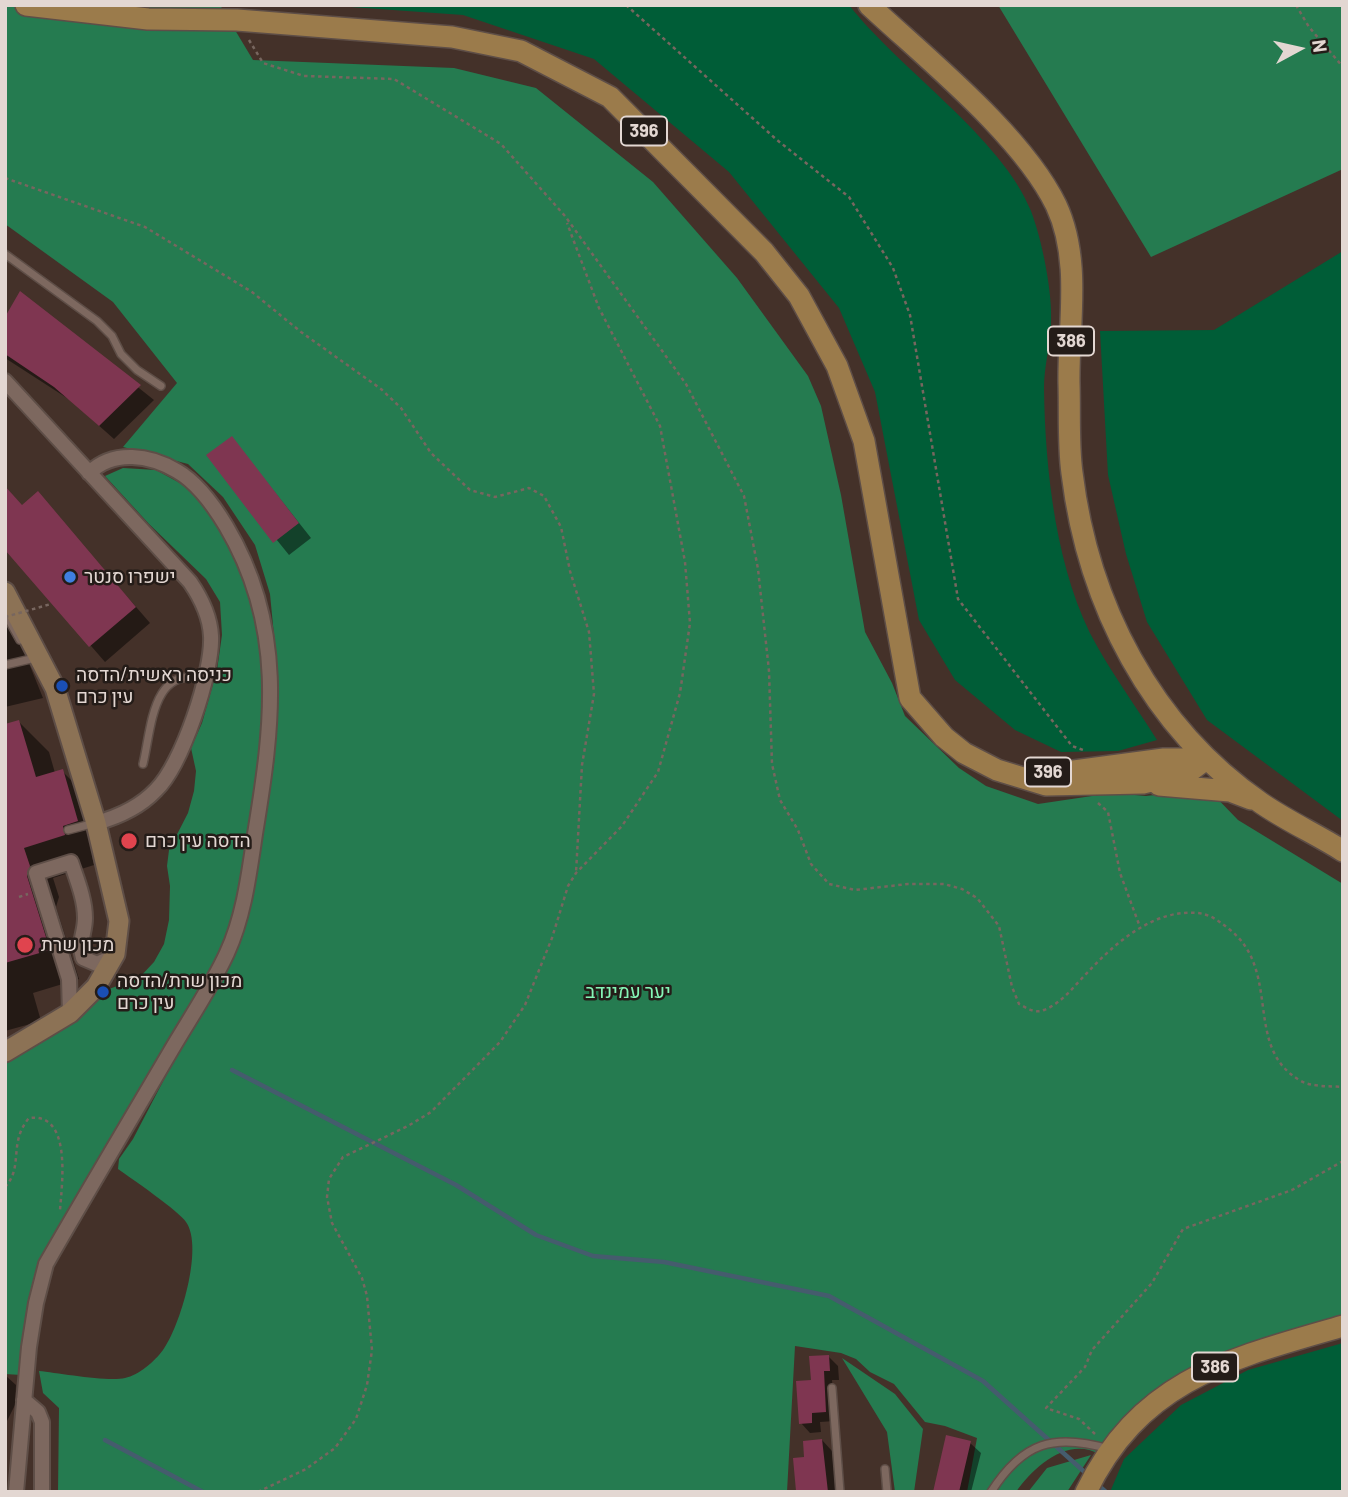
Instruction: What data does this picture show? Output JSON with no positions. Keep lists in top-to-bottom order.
{
  "streets": {
    "main road": ["396", "386"]
  },
  "crossings": [
    ["396", "386"]
  ],
  "parks": ["יער עמינדב"],
  "places": [
    "ישפרו סנטר",
    "כניסה ראשית/הדסה עין כרם",
    "הדסה עין כרם",
    "מכון שרת",
    "מכון שרת/הדסה עין כרם"
  ],
  "north": "right"
}
